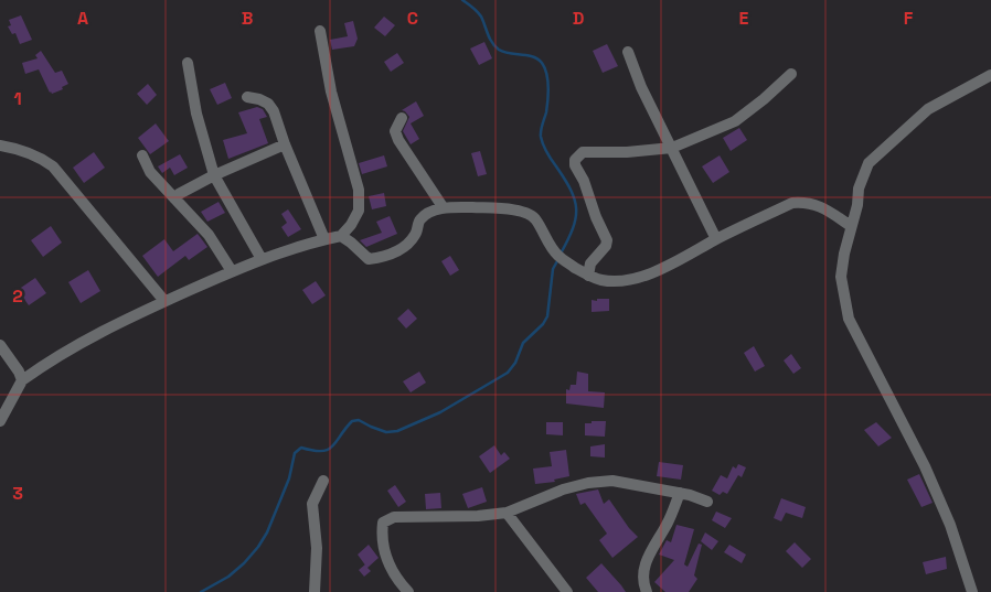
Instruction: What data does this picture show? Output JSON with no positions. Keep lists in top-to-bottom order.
{
  "grid": {
    "columns": [
      "A",
      "B",
      "C",
      "D",
      "E",
      "F"
    ],
    "rows": ["1", "2", "3"]
  }
}
